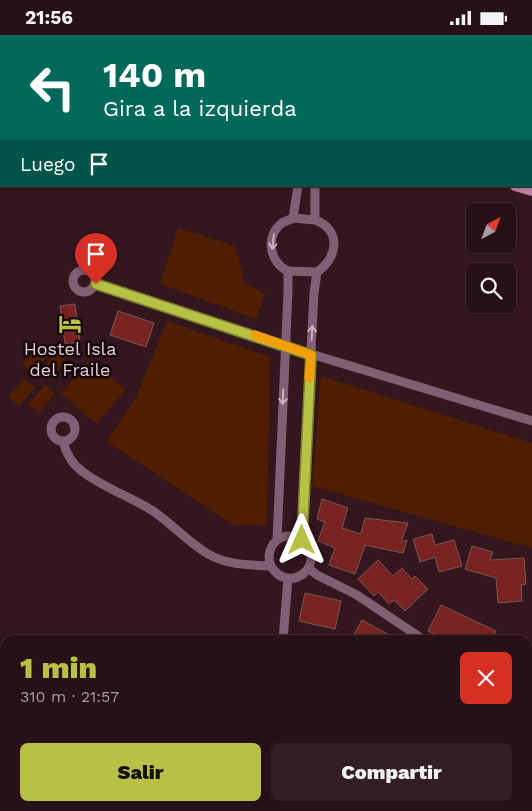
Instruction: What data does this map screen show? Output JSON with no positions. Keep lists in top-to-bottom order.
{
  "places": {
    "hotel": ["Hostel Isla del Fraile"]
  },
  "north": "top right",
  "page": {
    "status": "21:56",
    "turn": ["140 m", "Gira a la izquierda"],
    "then": "Luego",
    "heading": ["1 min", "310 m · 21:57"],
    "buttons": ["Salir", "Compartir"]
  }
}
